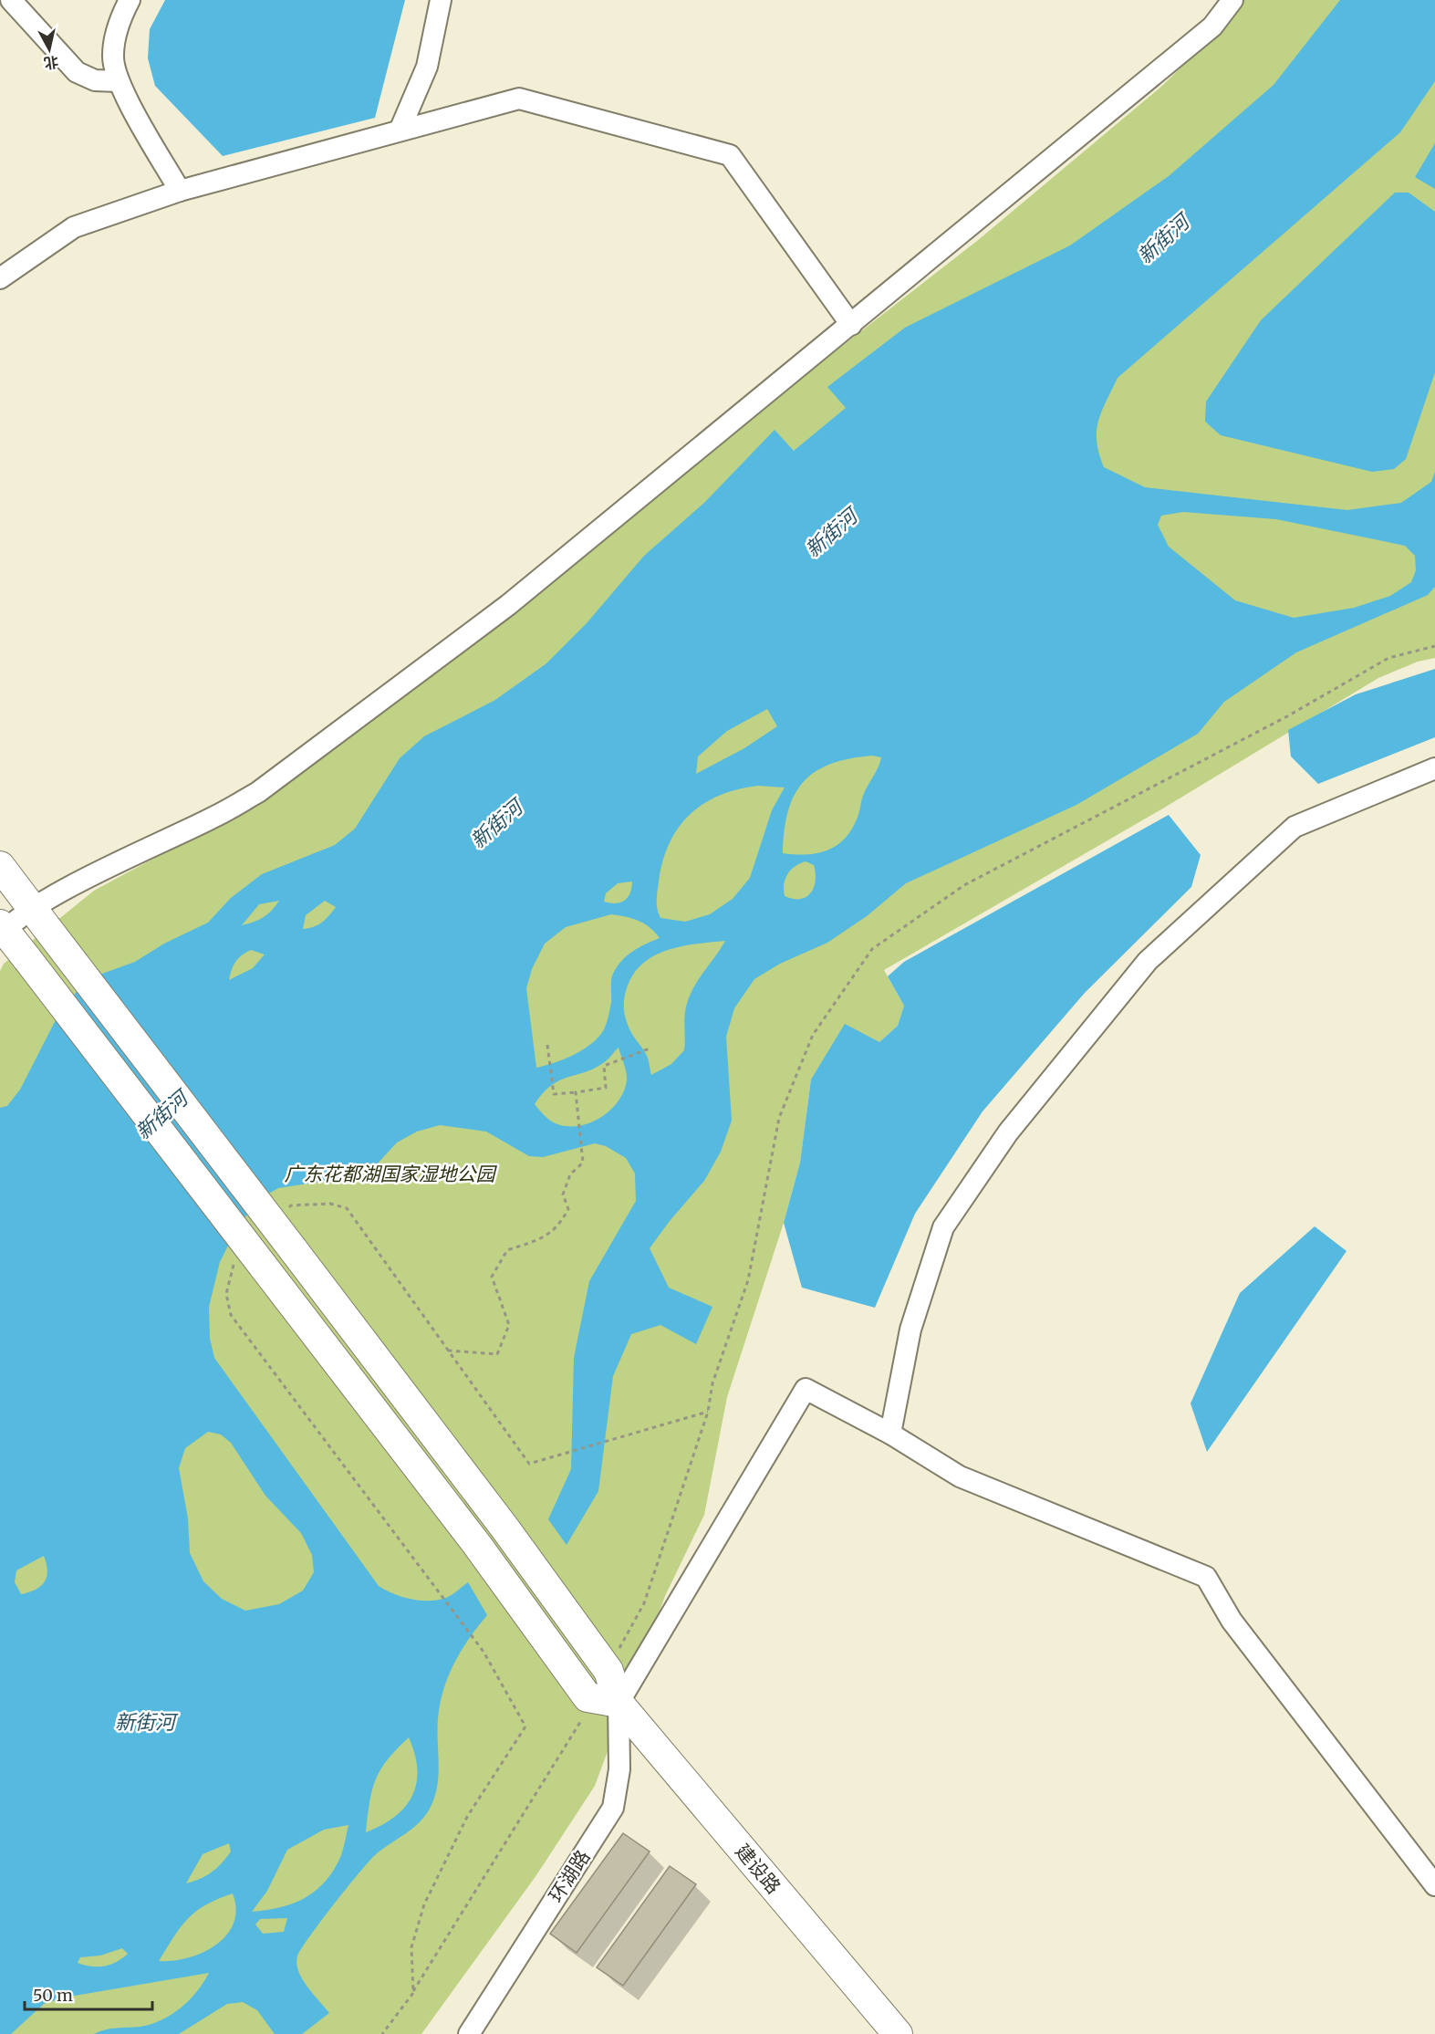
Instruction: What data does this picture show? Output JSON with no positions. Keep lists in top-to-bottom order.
{
  "streets": {
    "main road": ["建设路"],
    "street": ["环湖路"]
  },
  "crossings": [
    ["建设路", "环湖路"]
  ],
  "water": ["新街河"],
  "parks": ["广东花都湖国家湿地公园"],
  "scale_bar": "50 m",
  "north": "bottom"
}
